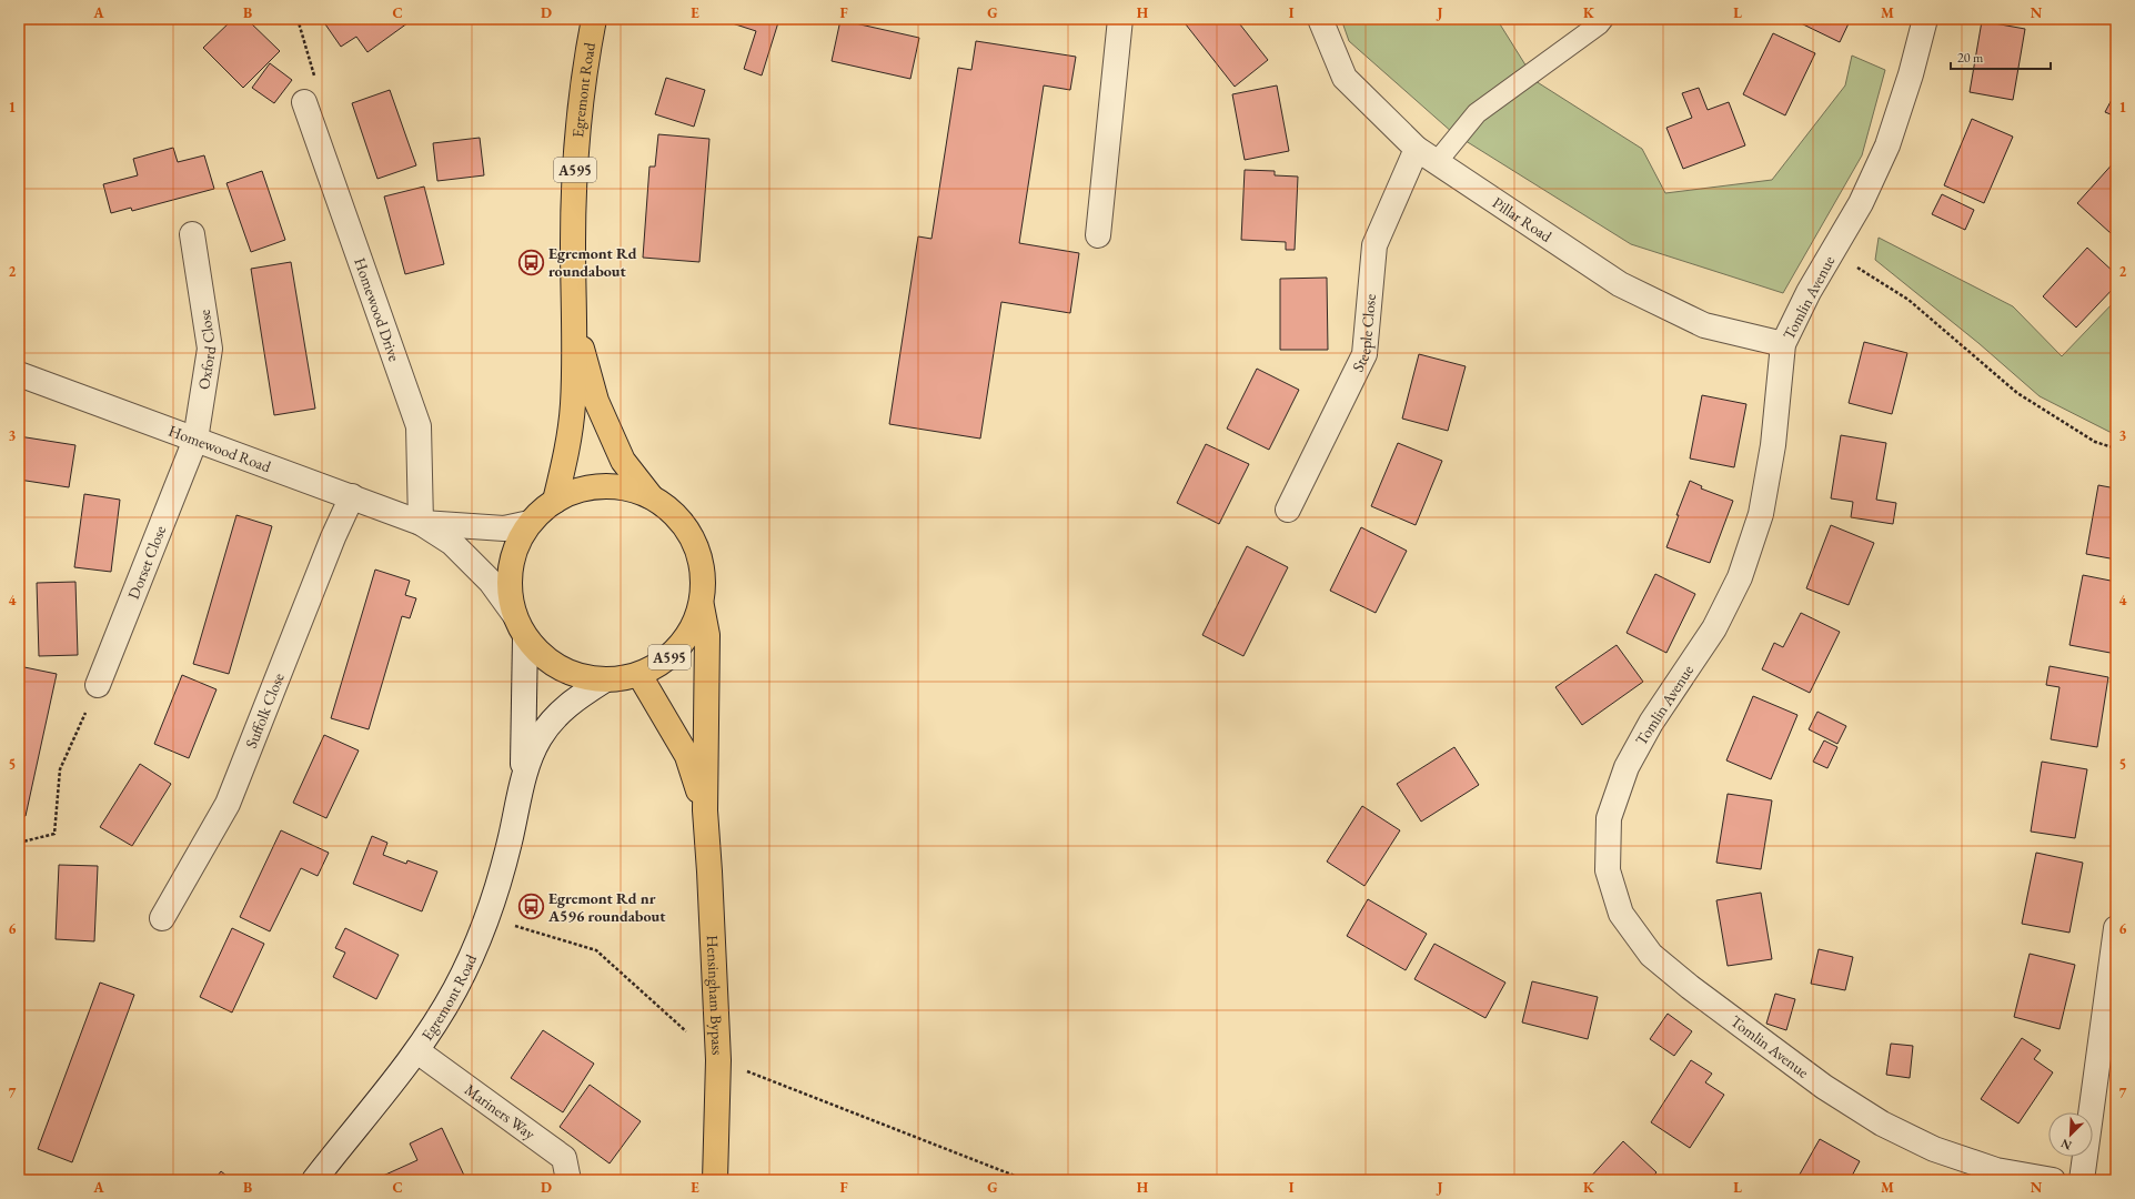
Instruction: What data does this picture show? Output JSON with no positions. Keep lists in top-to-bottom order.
{
  "streets": {
    "highway": ["Egremont Road", "A595", "Hensingham Bypass"],
    "street": [
      "Pillar Road",
      "Tomlin Avenue",
      "Homewood Drive",
      "Steeple Close",
      "Oxford Close",
      "Homewood Road",
      "Dorset Close",
      "Suffolk Close",
      "Mariners Way"
    ]
  },
  "crossings": [
    ["Egremont Road", "A595"],
    ["Egremont Road", "Mariners Way"],
    ["A595", "Hensingham Bypass"],
    ["Pillar Road", "Tomlin Avenue"],
    ["Pillar Road", "Steeple Close"],
    ["Homewood Drive", "Homewood Road"],
    ["Oxford Close", "Homewood Road"],
    ["Oxford Close", "Dorset Close"],
    ["Homewood Road", "Dorset Close"],
    ["Homewood Road", "Suffolk Close"]
  ],
  "places": {
    "bus stop": ["Egremont Rd roundabout", "Egremont Rd nr A596 roundabout"]
  },
  "scale_bar": "20 m",
  "north": "bottom left",
  "grid": {
    "columns": [
      "A",
      "B",
      "C",
      "D",
      "E",
      "F",
      "G",
      "H",
      "I",
      "J",
      "K",
      "L",
      "M",
      "N"
    ],
    "rows": [
      "1",
      "2",
      "3",
      "4",
      "5",
      "6",
      "7"
    ]
  }
}
